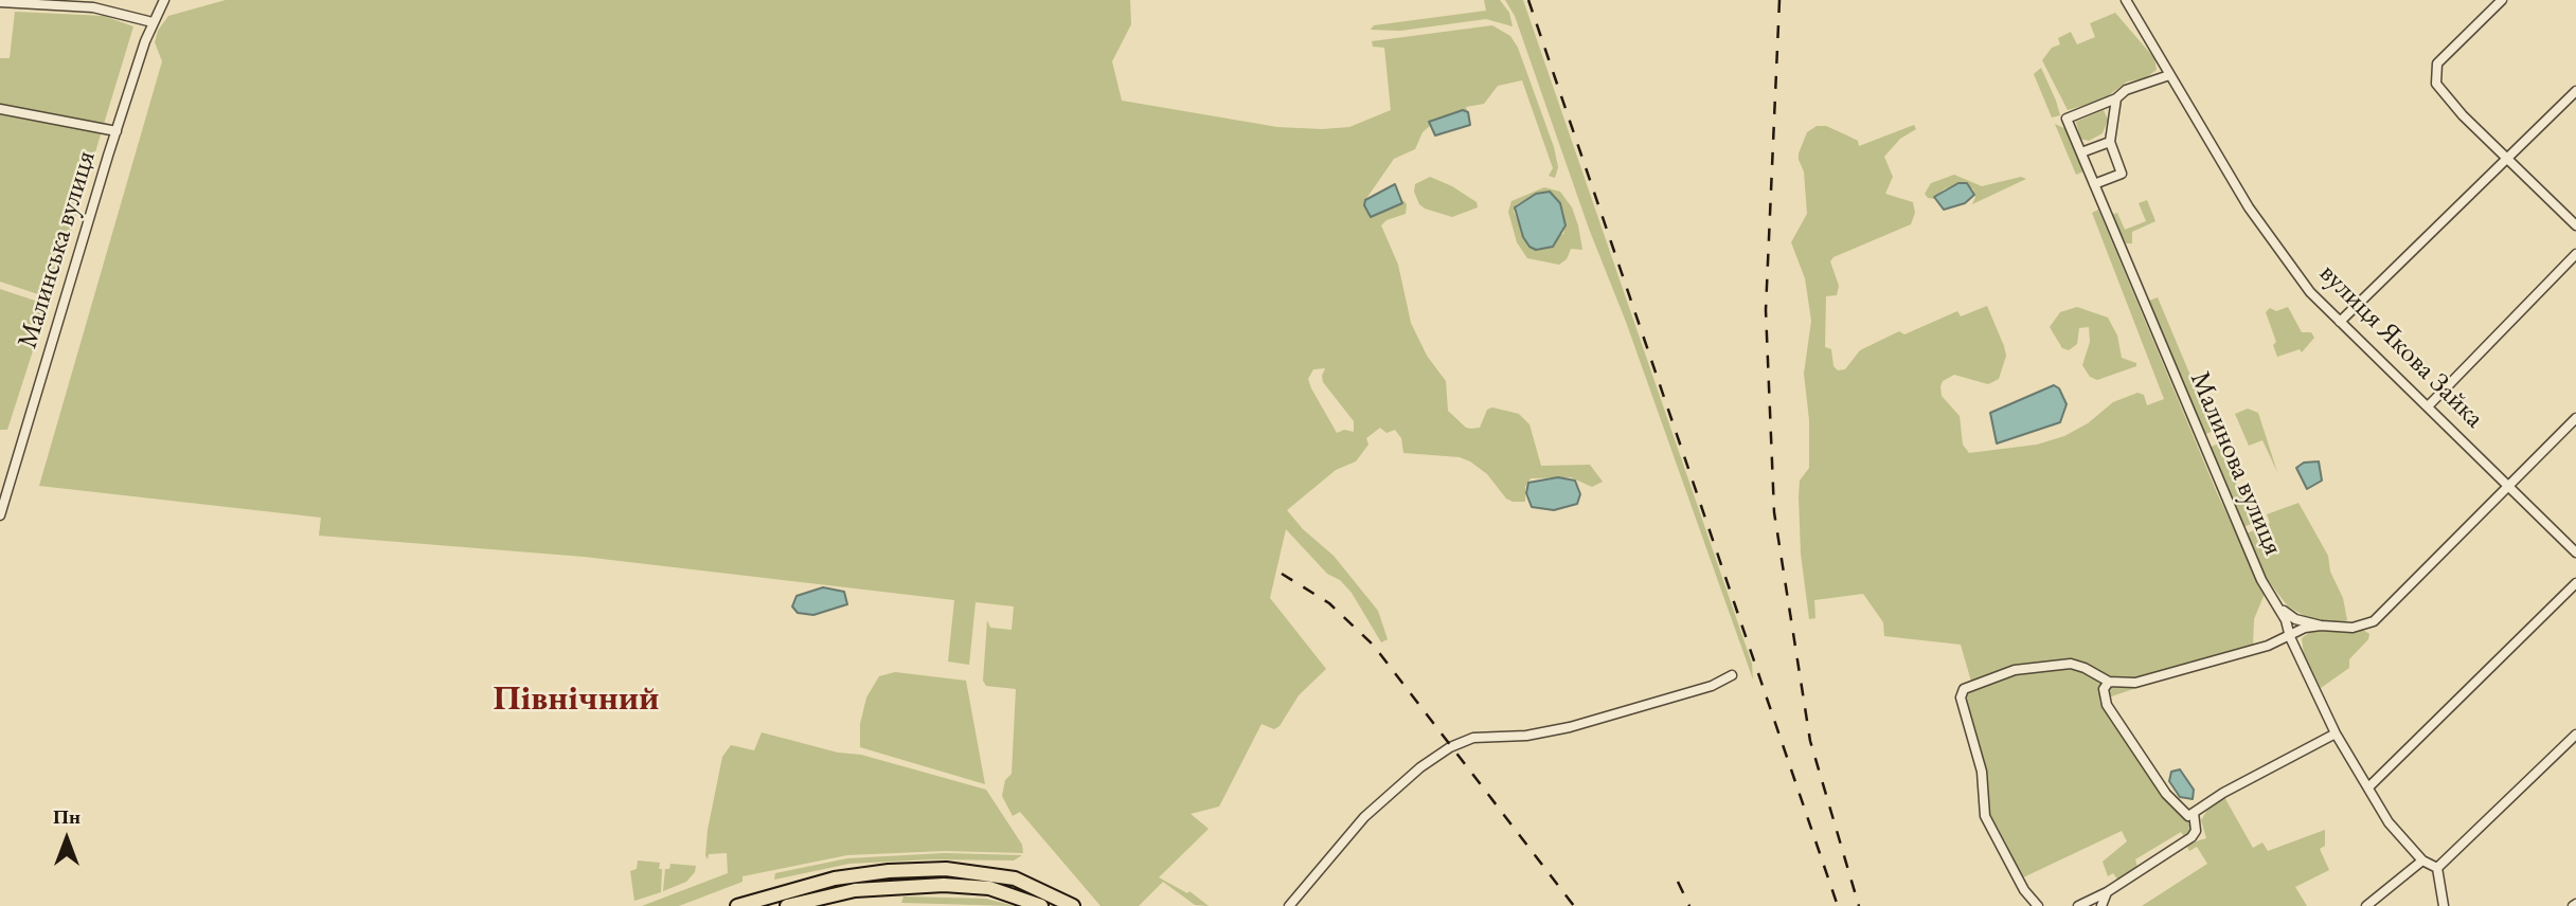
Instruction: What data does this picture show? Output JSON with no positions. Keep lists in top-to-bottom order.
{
  "streets": {
    "street": ["Малинська вулиця", "вулиця Якова Зайка", "Малинова вулиця"]
  },
  "crossings": [
    ["вулиця Якова Зайка", "Малинова вулиця"]
  ],
  "districts": ["Північний"],
  "north": "top"
}
